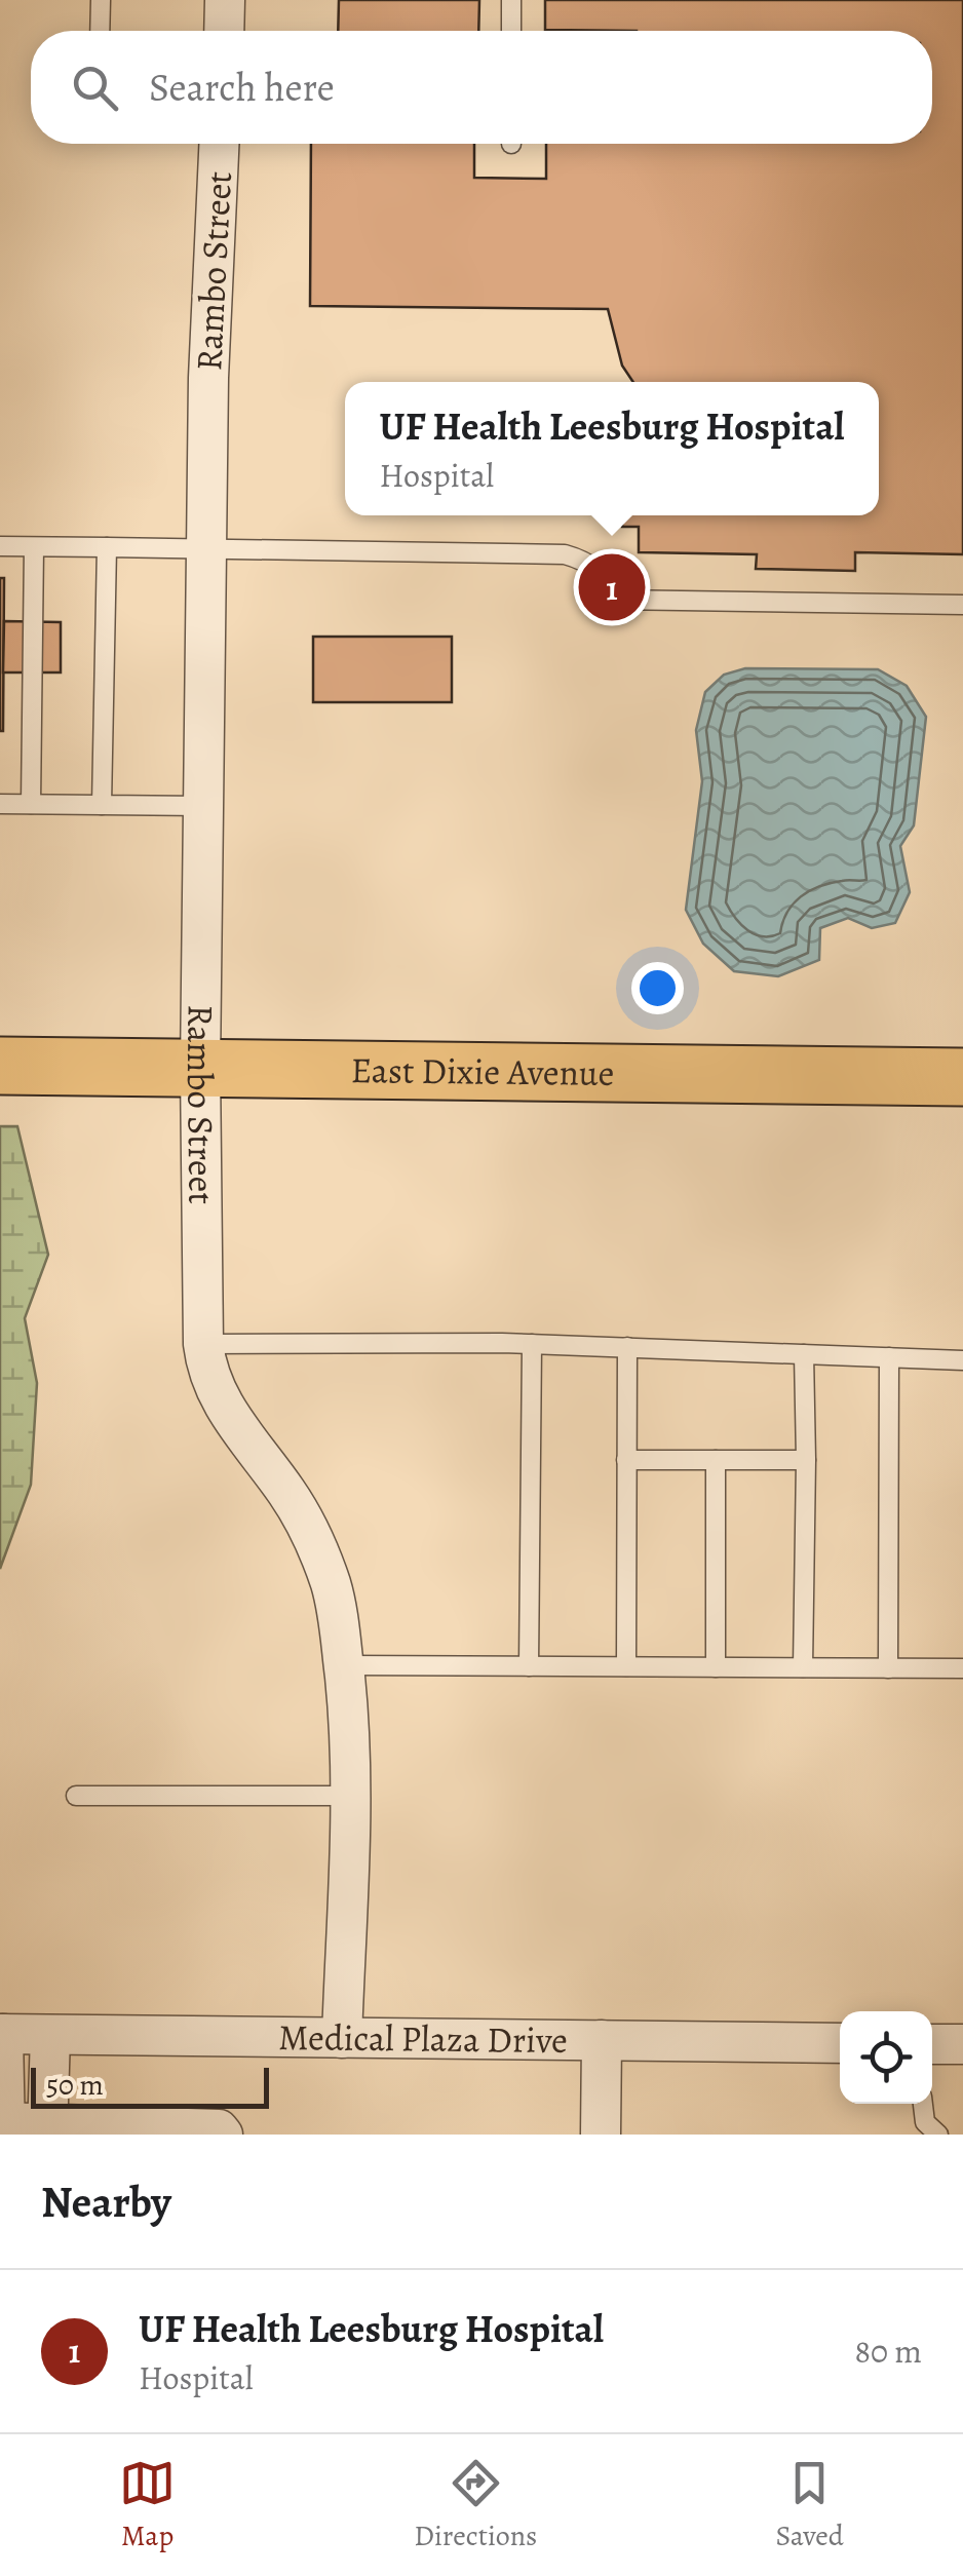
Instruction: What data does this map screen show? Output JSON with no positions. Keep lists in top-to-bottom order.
{
  "streets": {
    "main road": ["East Dixie Avenue"],
    "street": ["Rambo Street", "Medical Plaza Drive"]
  },
  "crossings": [
    ["Rambo Street", "East Dixie Avenue"],
    ["Rambo Street", "Medical Plaza Drive"]
  ],
  "scale_bar": "50 m",
  "page": {
    "search": "Search here",
    "popup": ["UF Health Leesburg Hospital", "Hospital"],
    "pins": "1",
    "scale": "50 m",
    "heading": "Nearby",
    "list": [
      {
        "mark": "1",
        "name": "UF Health Leesburg Hospital",
        "note": "Hospital",
        "value": "80 m"
      }
    ],
    "nav": ["Map", "Directions", "Saved"]
  }
}
